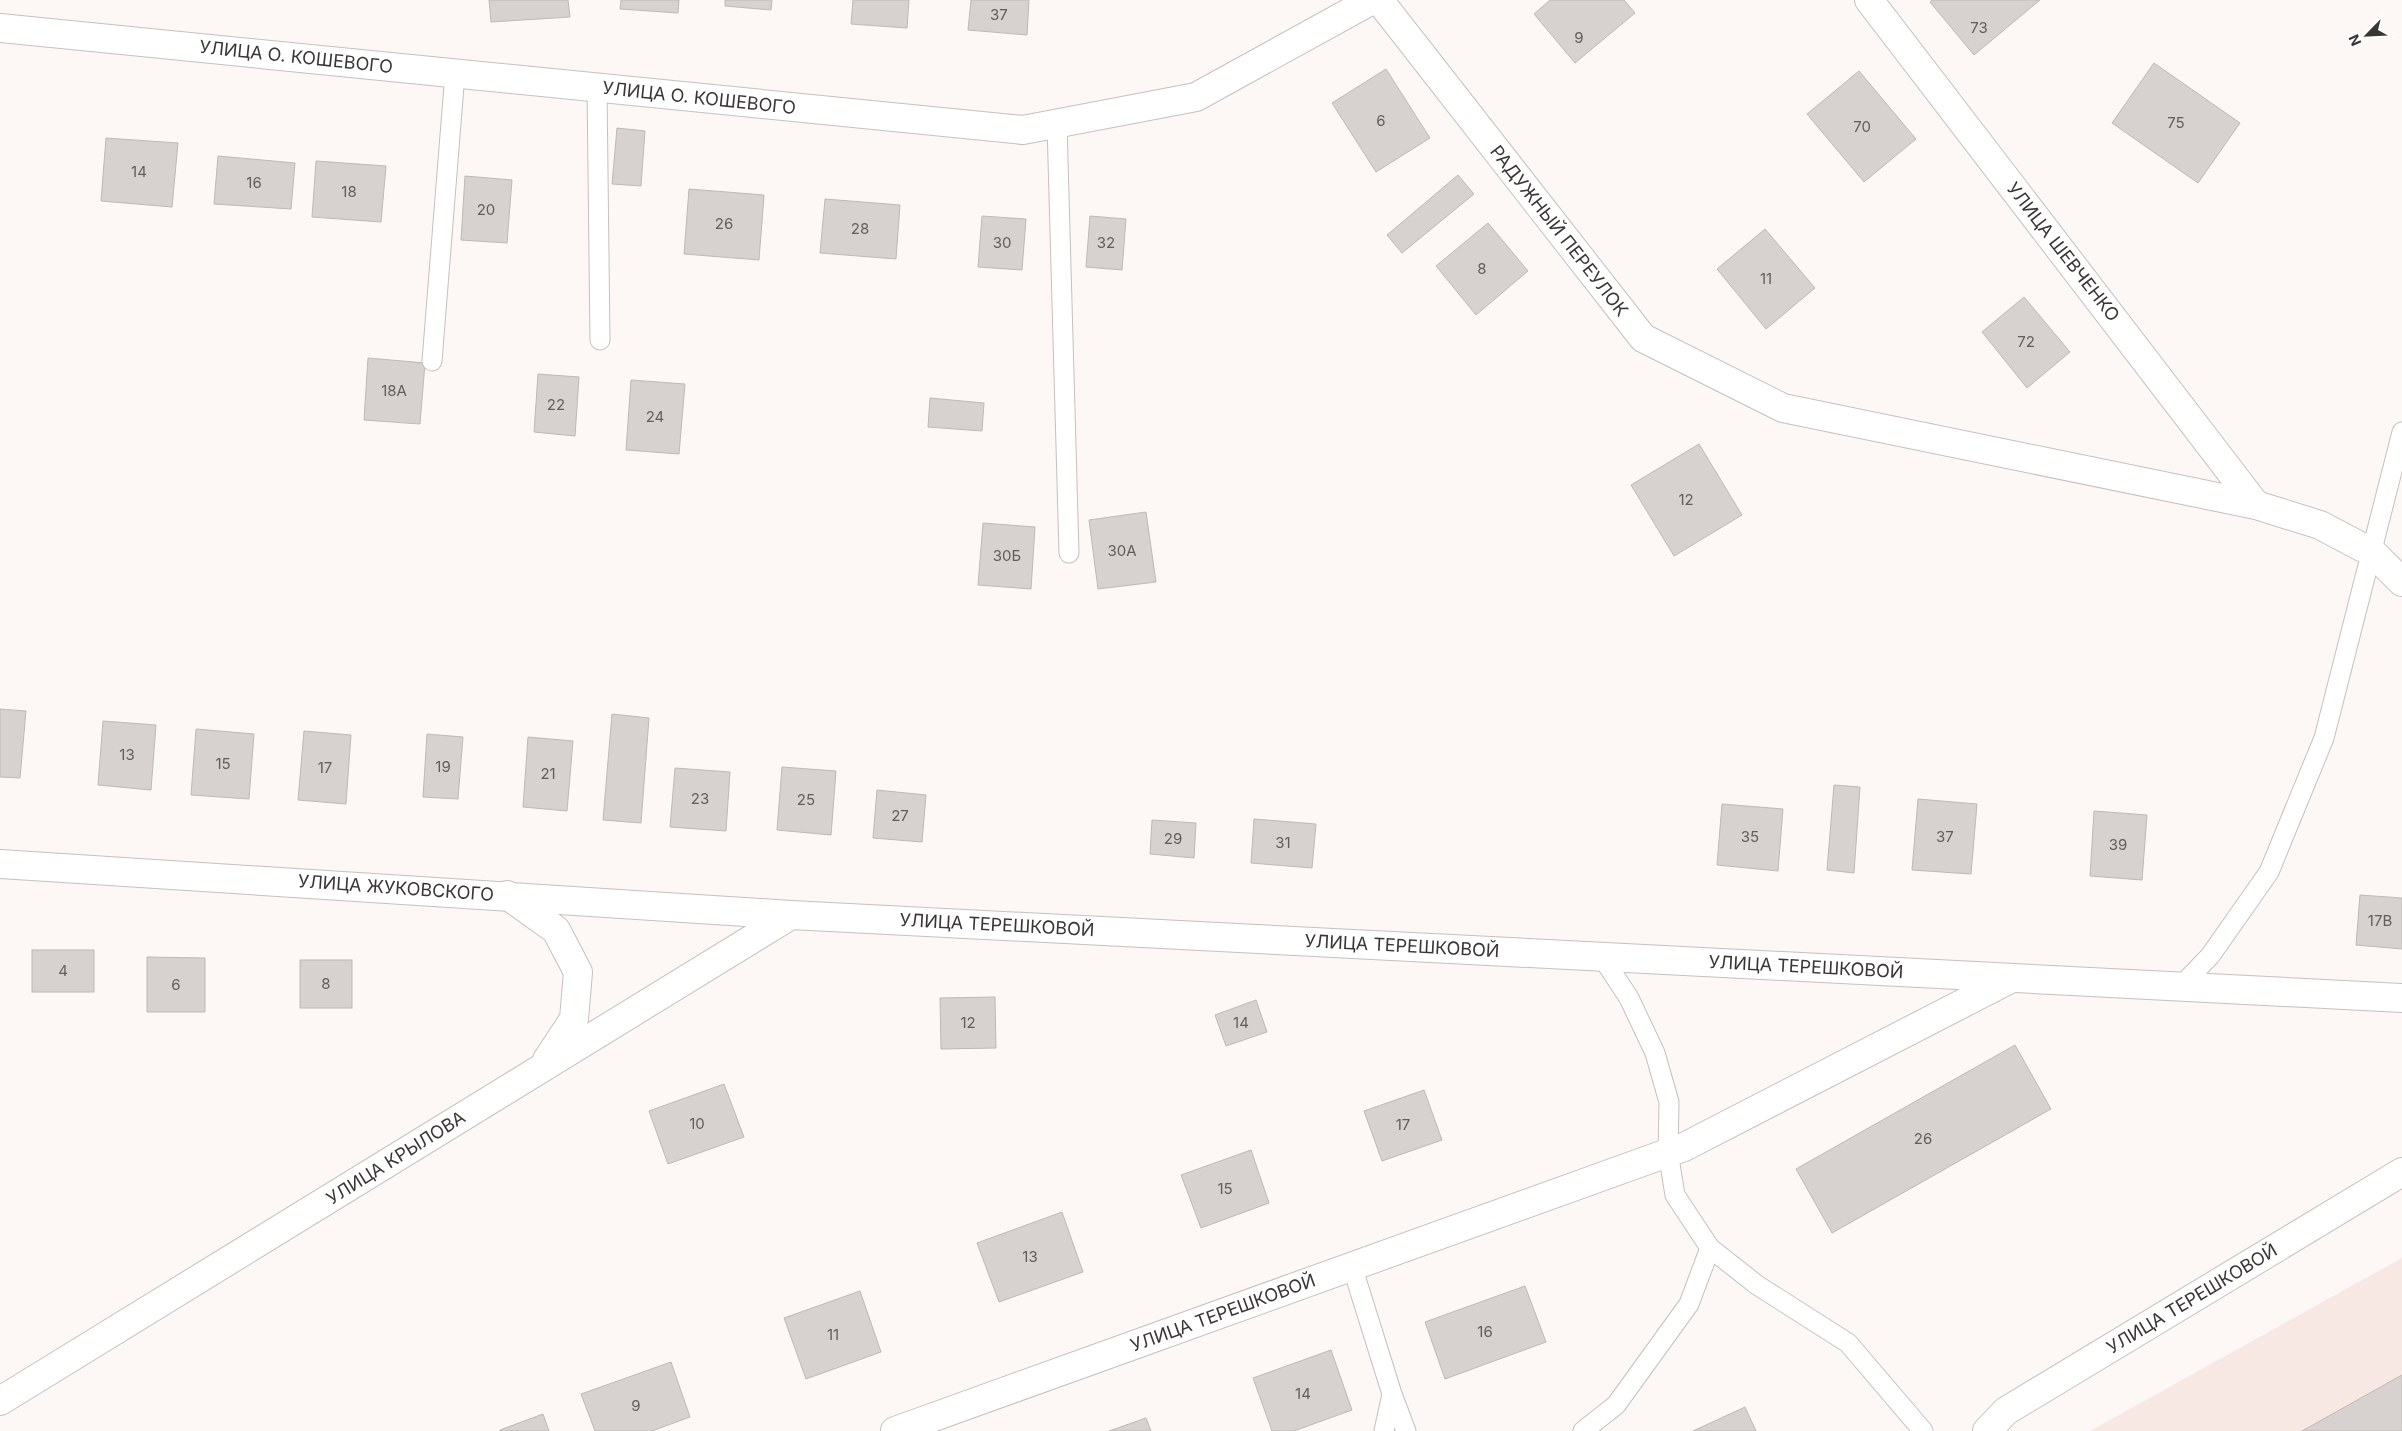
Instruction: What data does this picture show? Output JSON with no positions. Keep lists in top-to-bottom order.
{
  "streets": {
    "street": [
      "УЛИЦА О. КОШЕВОГО",
      "РАДУЖНЫЙ ПЕРЕУЛОК",
      "УЛИЦА ШЕВЧЕНКО",
      "УЛИЦА ЖУКОВСКОГО",
      "УЛИЦА ТЕРЕШКОВОЙ",
      "УЛИЦА КРЫЛОВА"
    ]
  },
  "crossings": [
    ["РАДУЖНЫЙ ПЕРЕУЛОК", "УЛИЦА ШЕВЧЕНКО"],
    ["УЛИЦА ЖУКОВСКОГО", "УЛИЦА ТЕРЕШКОВОЙ"],
    ["УЛИЦА ЖУКОВСКОГО", "УЛИЦА КРЫЛОВА"],
    ["УЛИЦА ТЕРЕШКОВОЙ", "УЛИЦА КРЫЛОВА"]
  ],
  "house_numbers": [
    "37",
    "73",
    "9",
    "6",
    "75",
    "70",
    "14",
    "16",
    "18",
    "20",
    "26",
    "28",
    "30",
    "32",
    "8",
    "11",
    "72",
    "18А",
    "22",
    "24",
    "12",
    "30А",
    "30Б",
    "13",
    "15",
    "19",
    "17",
    "21",
    "23",
    "25",
    "27",
    "35",
    "37",
    "29",
    "31",
    "39",
    "17В",
    "4",
    "8",
    "6",
    "12",
    "14",
    "10",
    "17",
    "26",
    "15",
    "13",
    "16",
    "11",
    "14",
    "9"
  ],
  "north": "bottom left"
}
